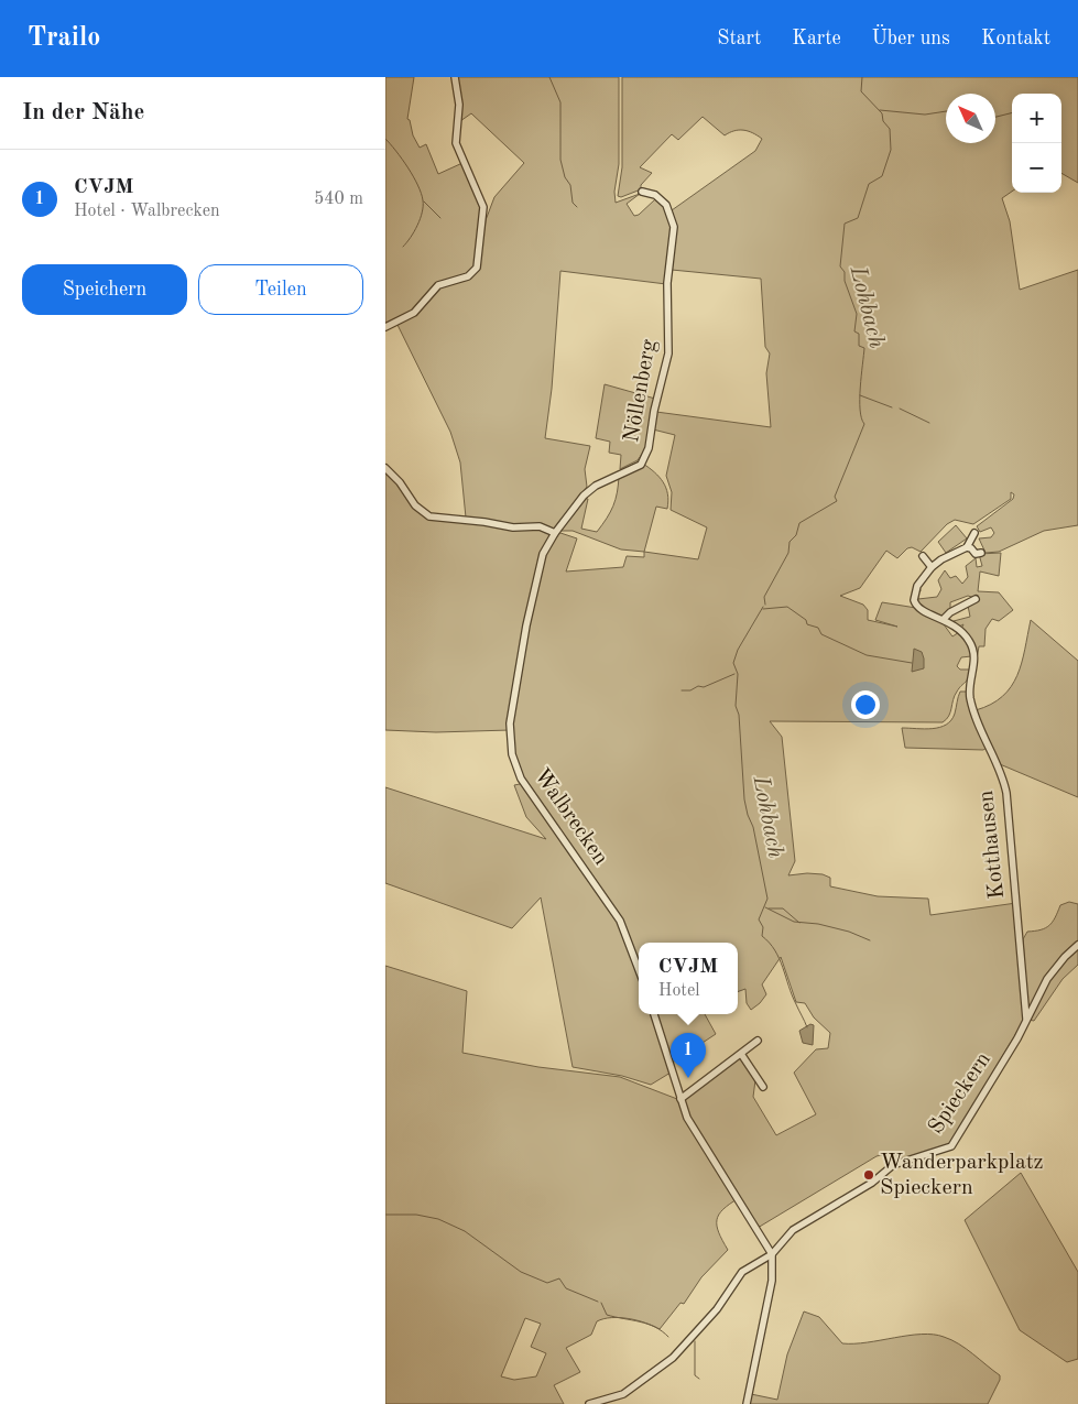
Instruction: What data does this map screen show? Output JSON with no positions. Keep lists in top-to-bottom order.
{
  "streets": {
    "street": [
      "Nöllenberg",
      "Walbrecken",
      "Kotthausen",
      "Spieckern"
    ]
  },
  "crossings": [
    ["Nöllenberg", "Walbrecken"],
    ["Kotthausen", "Spieckern"]
  ],
  "water": ["Lohbach"],
  "places": ["Wanderparkplatz Spieckern"],
  "north": "top left",
  "page": {
    "header": "Trailo",
    "nav": [
      "Start",
      "Karte",
      "Über uns",
      "Kontakt"
    ],
    "heading": "In der Nähe",
    "map_buttons": ["+", "−"],
    "list": [
      {
        "mark": "1",
        "name": "CVJM",
        "note": "Hotel · Walbrecken",
        "value": "540 m"
      }
    ],
    "buttons": ["Speichern", "Teilen"],
    "popup": ["CVJM", "Hotel"],
    "pins": "1"
  }
}
